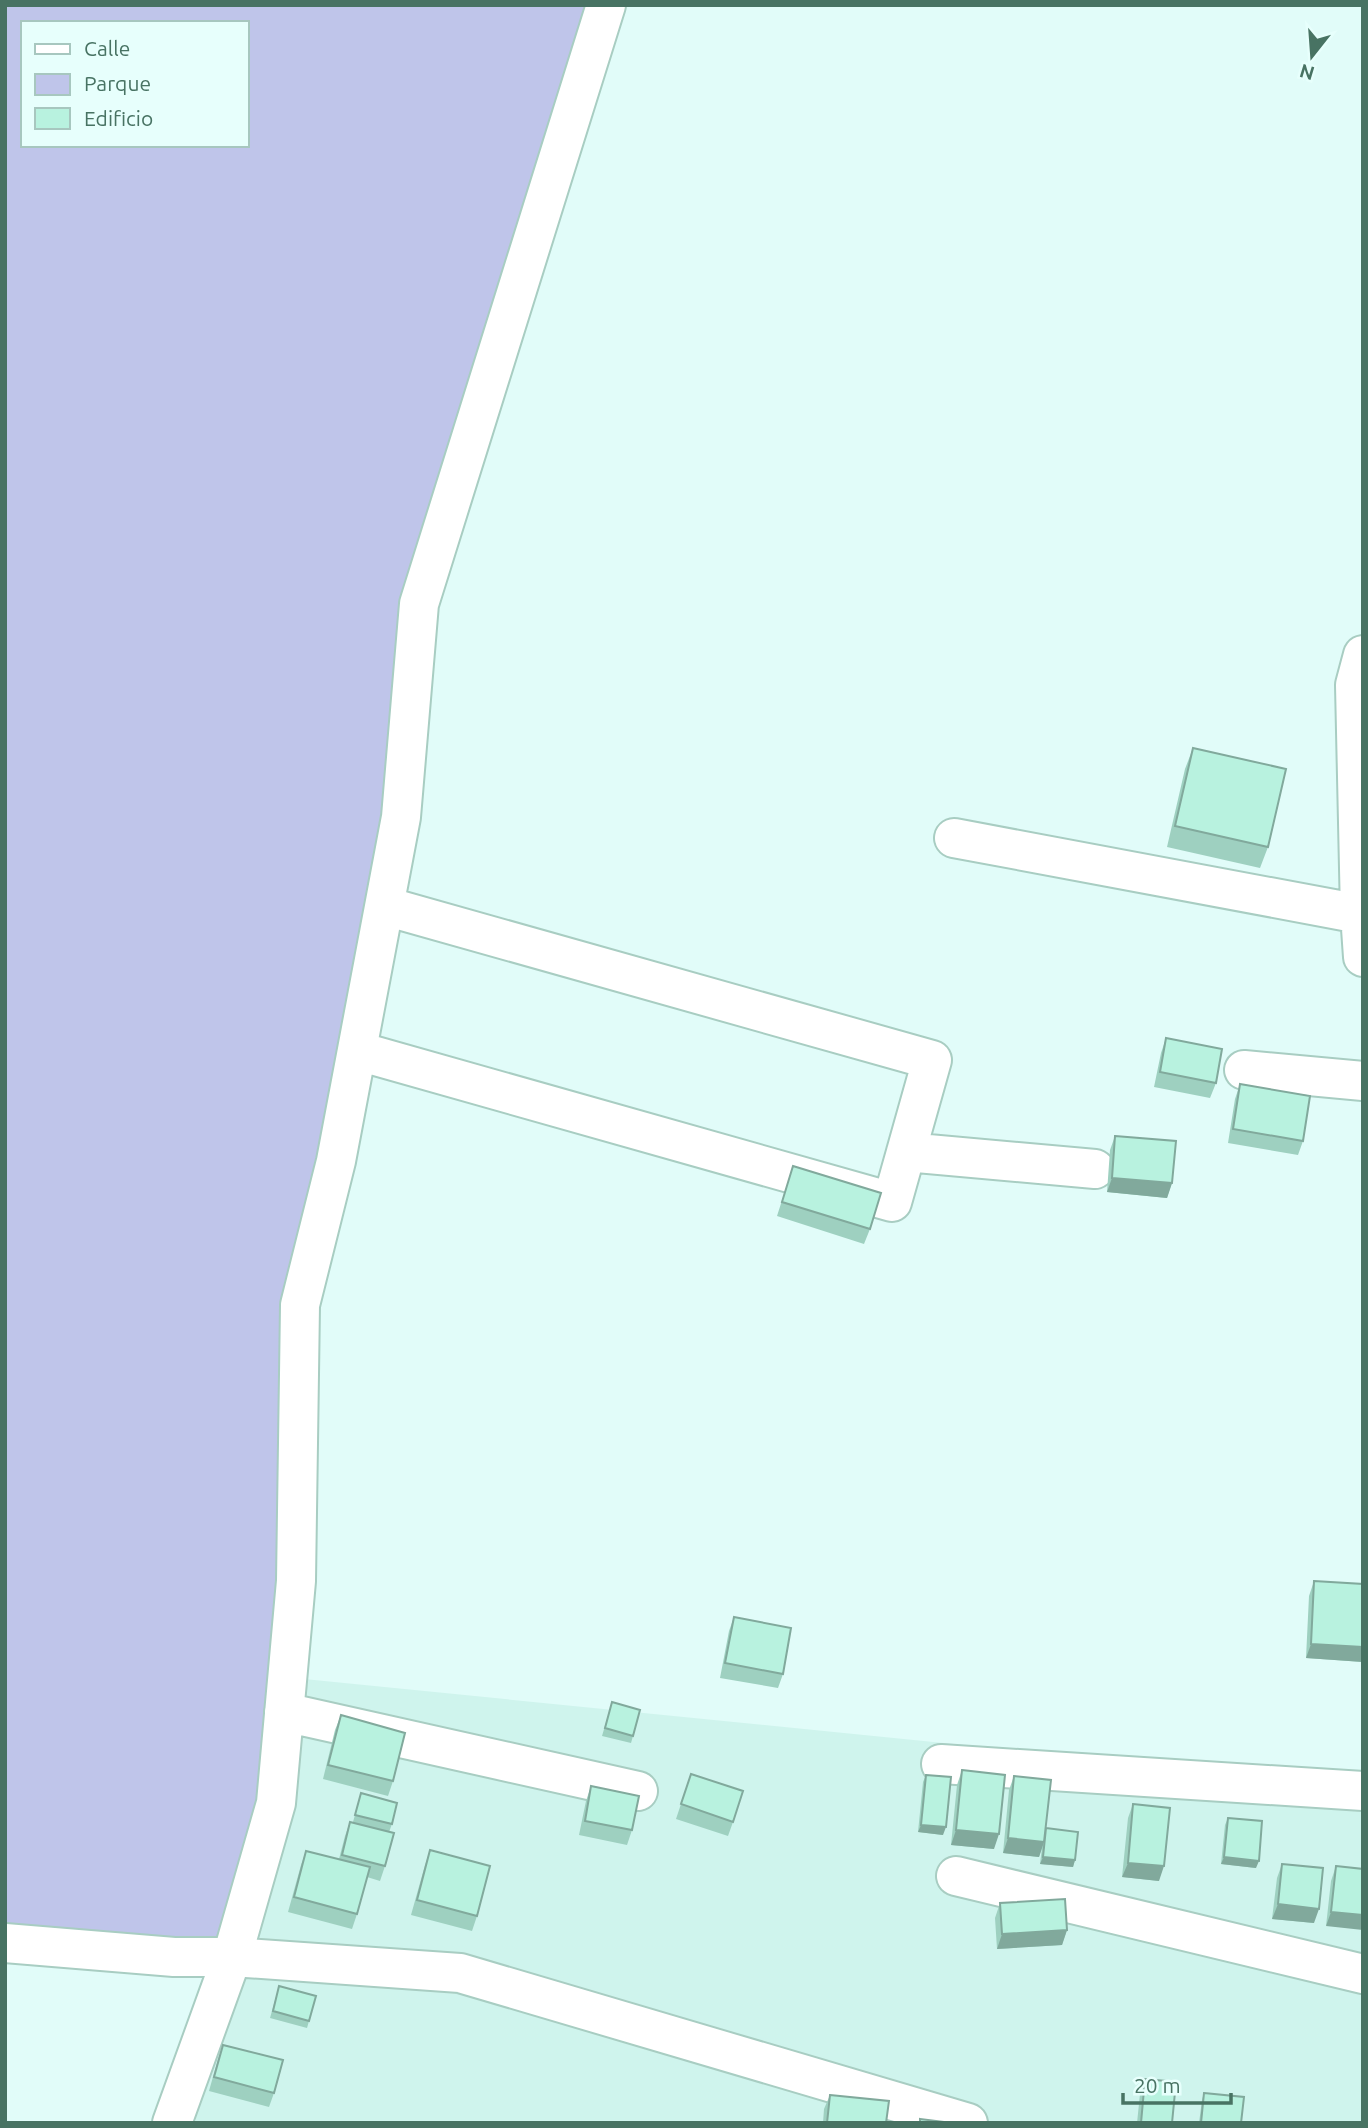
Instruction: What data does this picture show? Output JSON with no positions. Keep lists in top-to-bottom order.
{
  "legend": ["Calle", "Parque", "Edificio"],
  "scale_bar": "20 m",
  "north": "bottom"
}
